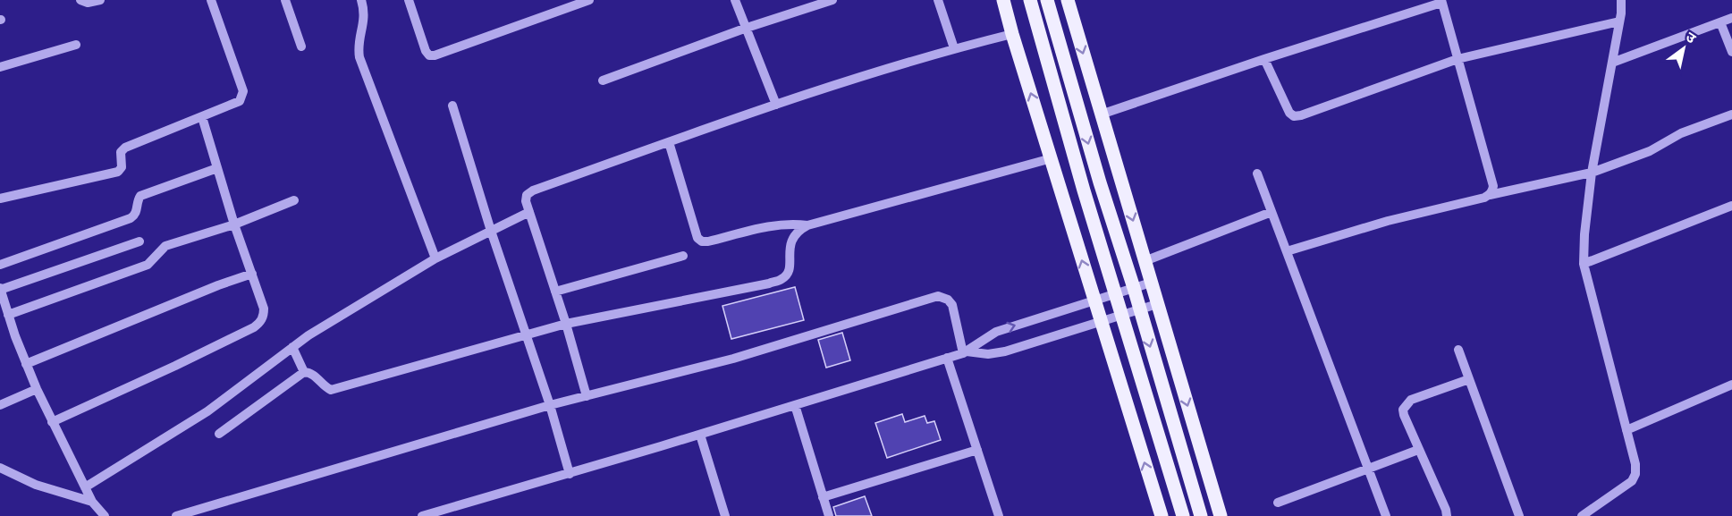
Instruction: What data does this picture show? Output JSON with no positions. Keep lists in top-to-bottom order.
{
  "north": "top right"
}
